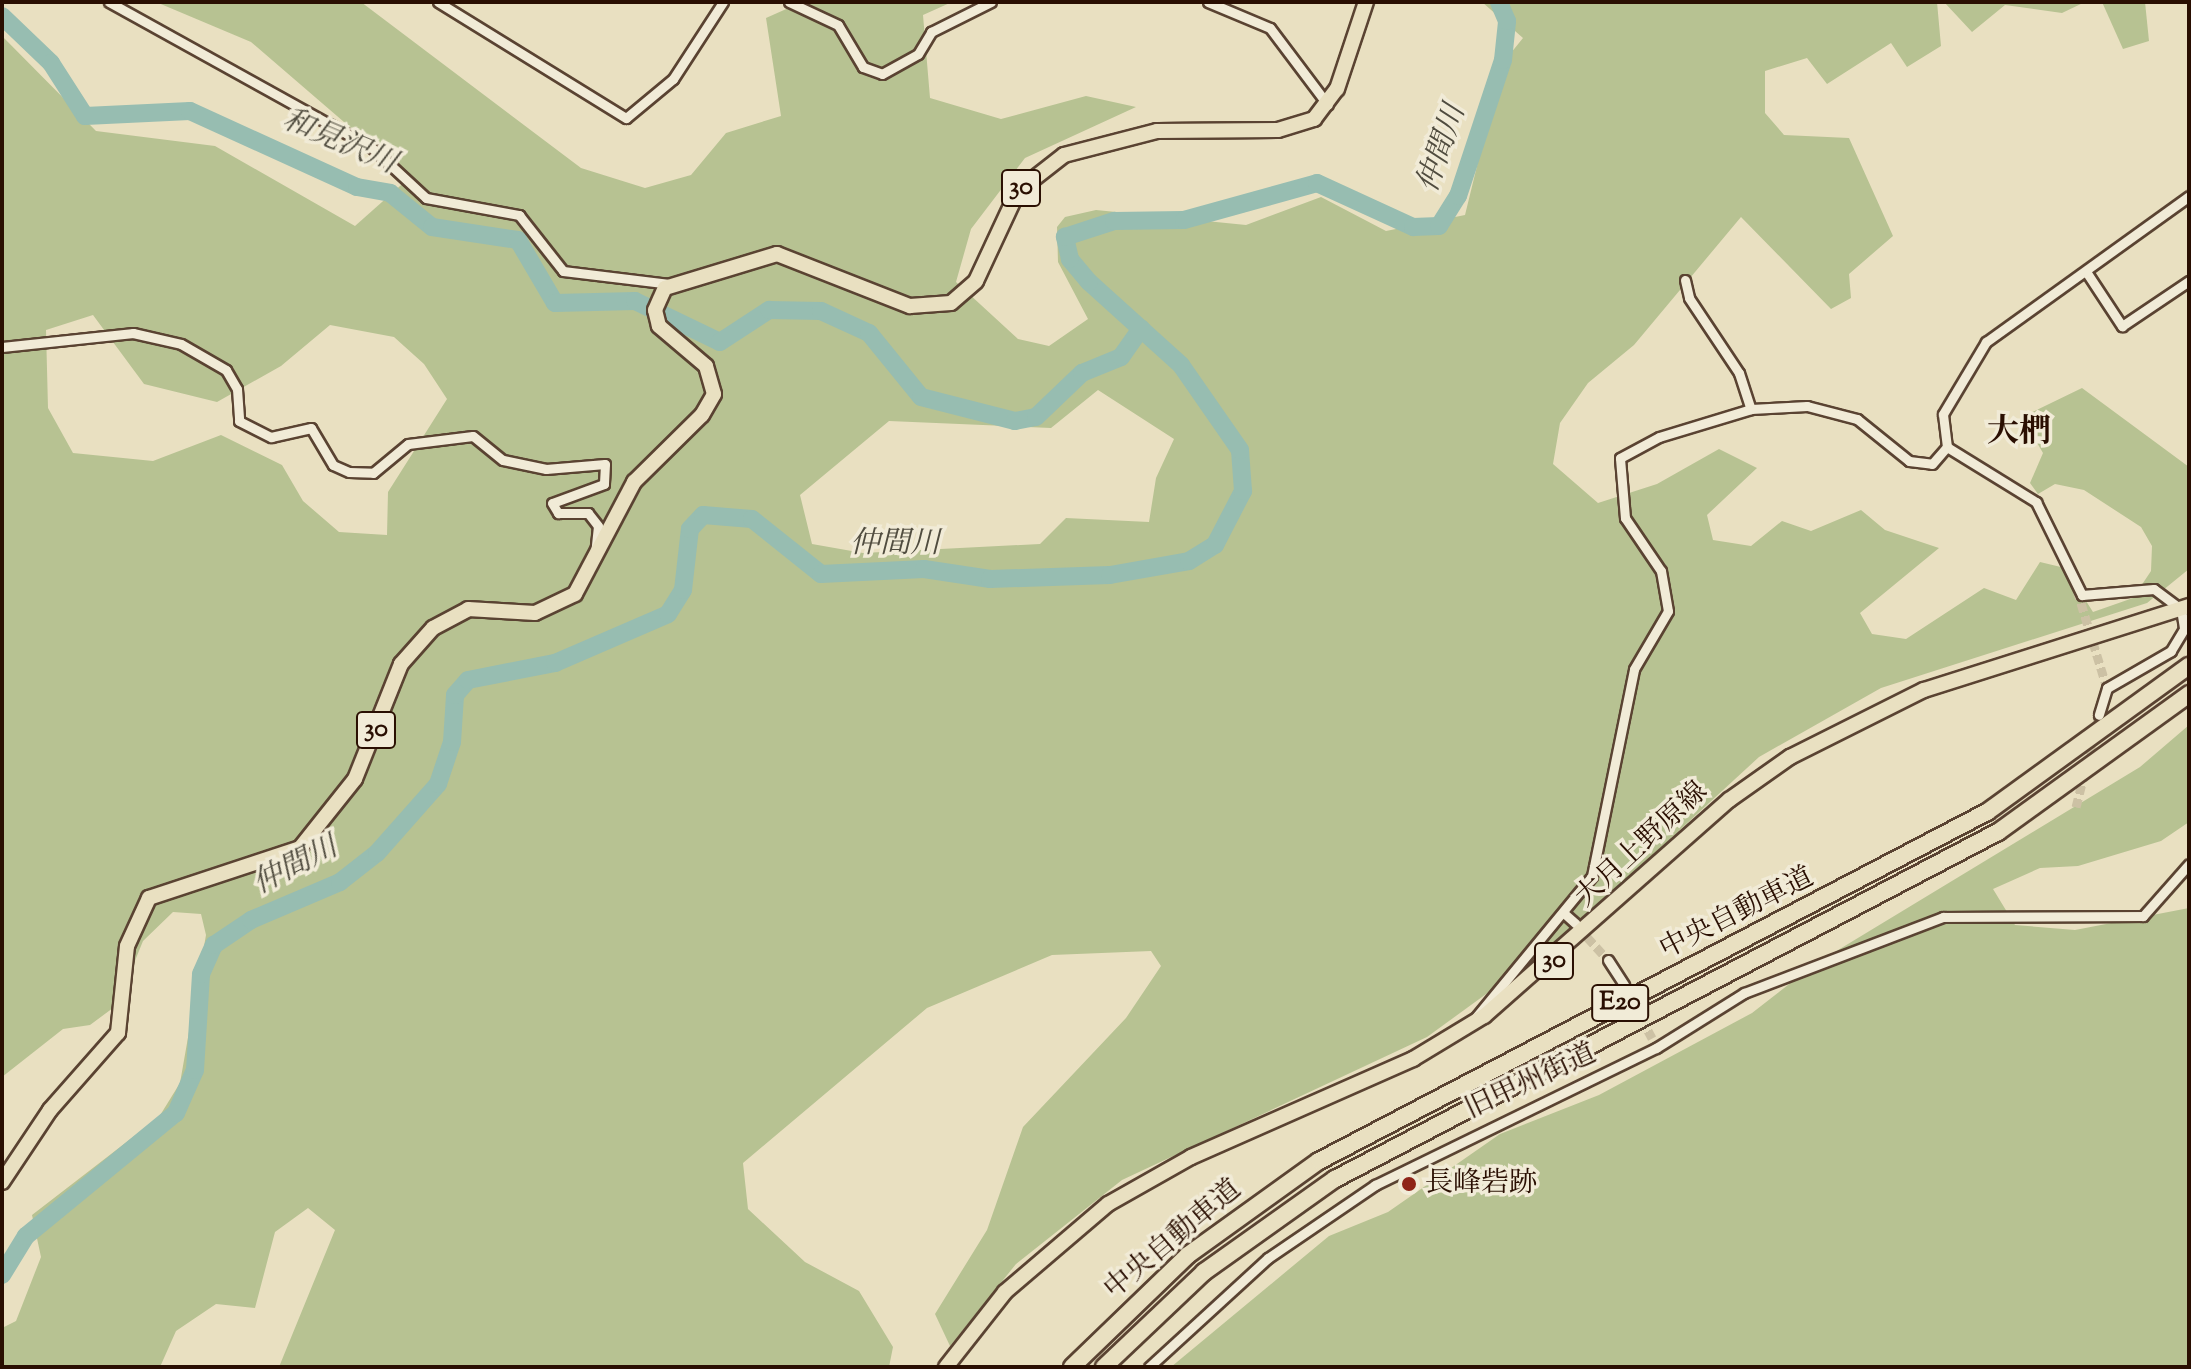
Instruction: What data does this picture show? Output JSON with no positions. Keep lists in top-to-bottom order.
{
  "streets": {
    "highway": ["中央自動車道", "E20"],
    "main road": ["30", "大月上野原線"],
    "street": ["旧甲州街道"]
  },
  "districts": ["大椚"],
  "water": ["和見沢川", "仲間川"],
  "places": ["長峰砦跡"]
}
